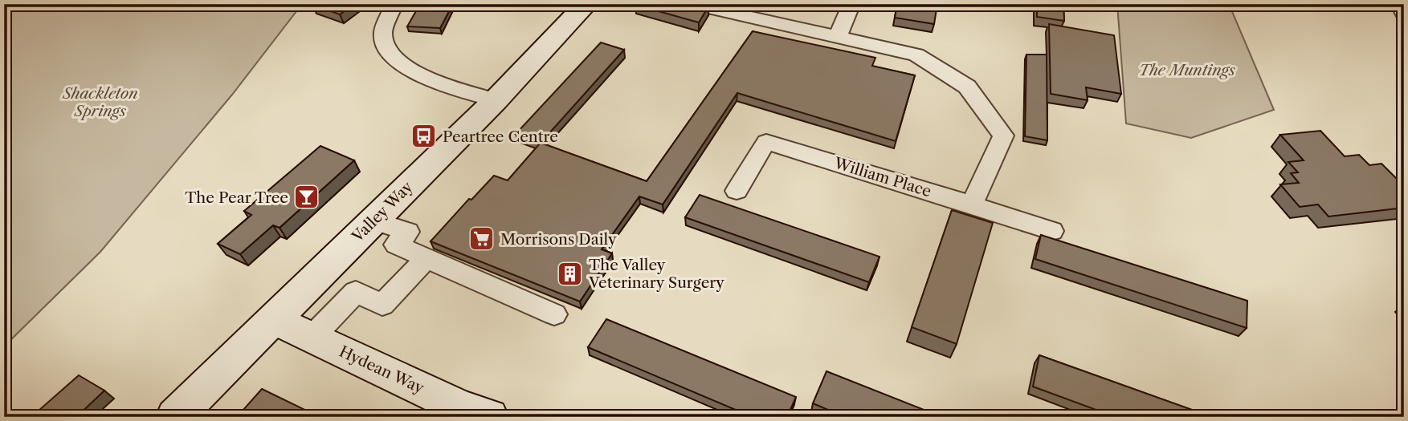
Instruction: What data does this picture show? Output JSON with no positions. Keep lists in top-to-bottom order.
{
  "streets": {
    "street": ["William Place", "Valley Way", "Hydean Way"]
  },
  "crossings": [
    ["Valley Way", "Hydean Way"]
  ],
  "parks": ["The Muntings", "Shackleton Springs"],
  "places": {
    "bus stop": ["Peartree Centre"],
    "bar": ["The Pear Tree"],
    "supermarket": ["Morrisons Daily"],
    "building": ["The Valley Veterinary Surgery"]
  }
}
